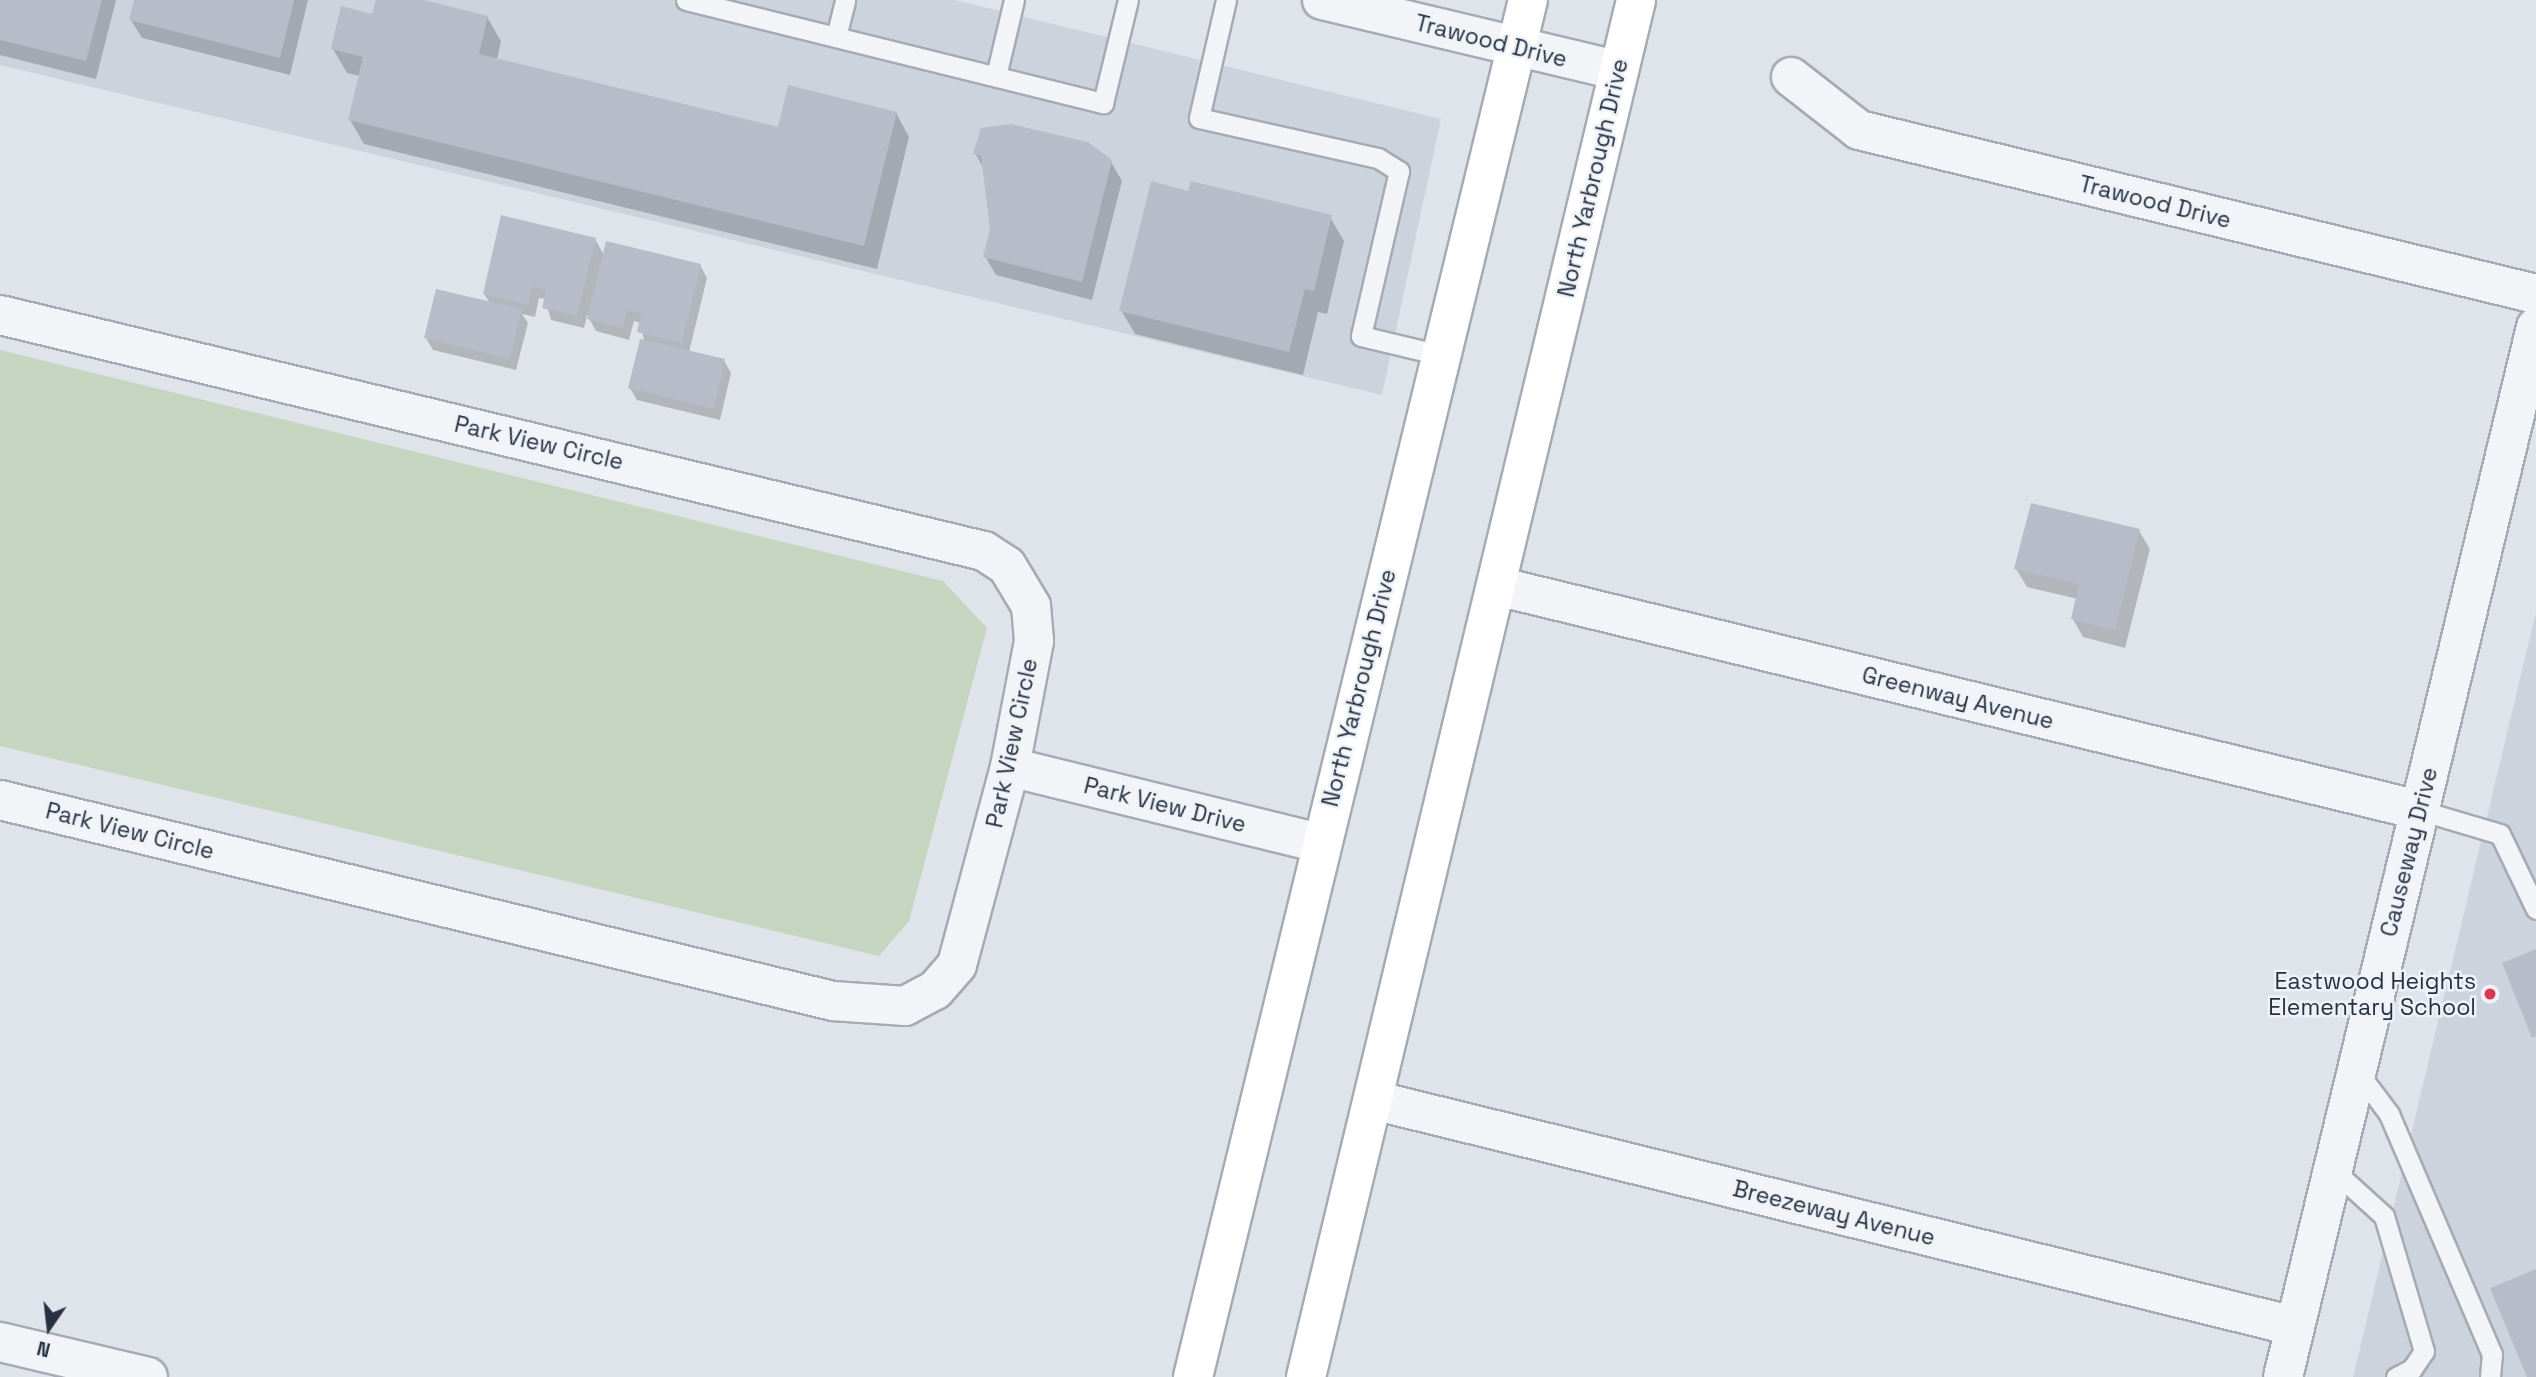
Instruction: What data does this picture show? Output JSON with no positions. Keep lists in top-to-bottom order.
{
  "streets": {
    "main road": ["North Yarbrough Drive"],
    "street": [
      "Trawood Drive",
      "Park View Circle",
      "Greenway Avenue",
      "Park View Drive",
      "Causeway Drive",
      "Breezeway Avenue"
    ]
  },
  "crossings": [
    ["Trawood Drive", "North Yarbrough Drive"],
    ["North Yarbrough Drive", "Greenway Avenue"],
    ["North Yarbrough Drive", "Park View Drive"],
    ["North Yarbrough Drive", "Breezeway Avenue"],
    ["Park View Circle", "Park View Drive"],
    ["Greenway Avenue", "Causeway Drive"],
    ["Causeway Drive", "Breezeway Avenue"]
  ],
  "places": ["Eastwood Heights Elementary School"],
  "north": "bottom"
}
